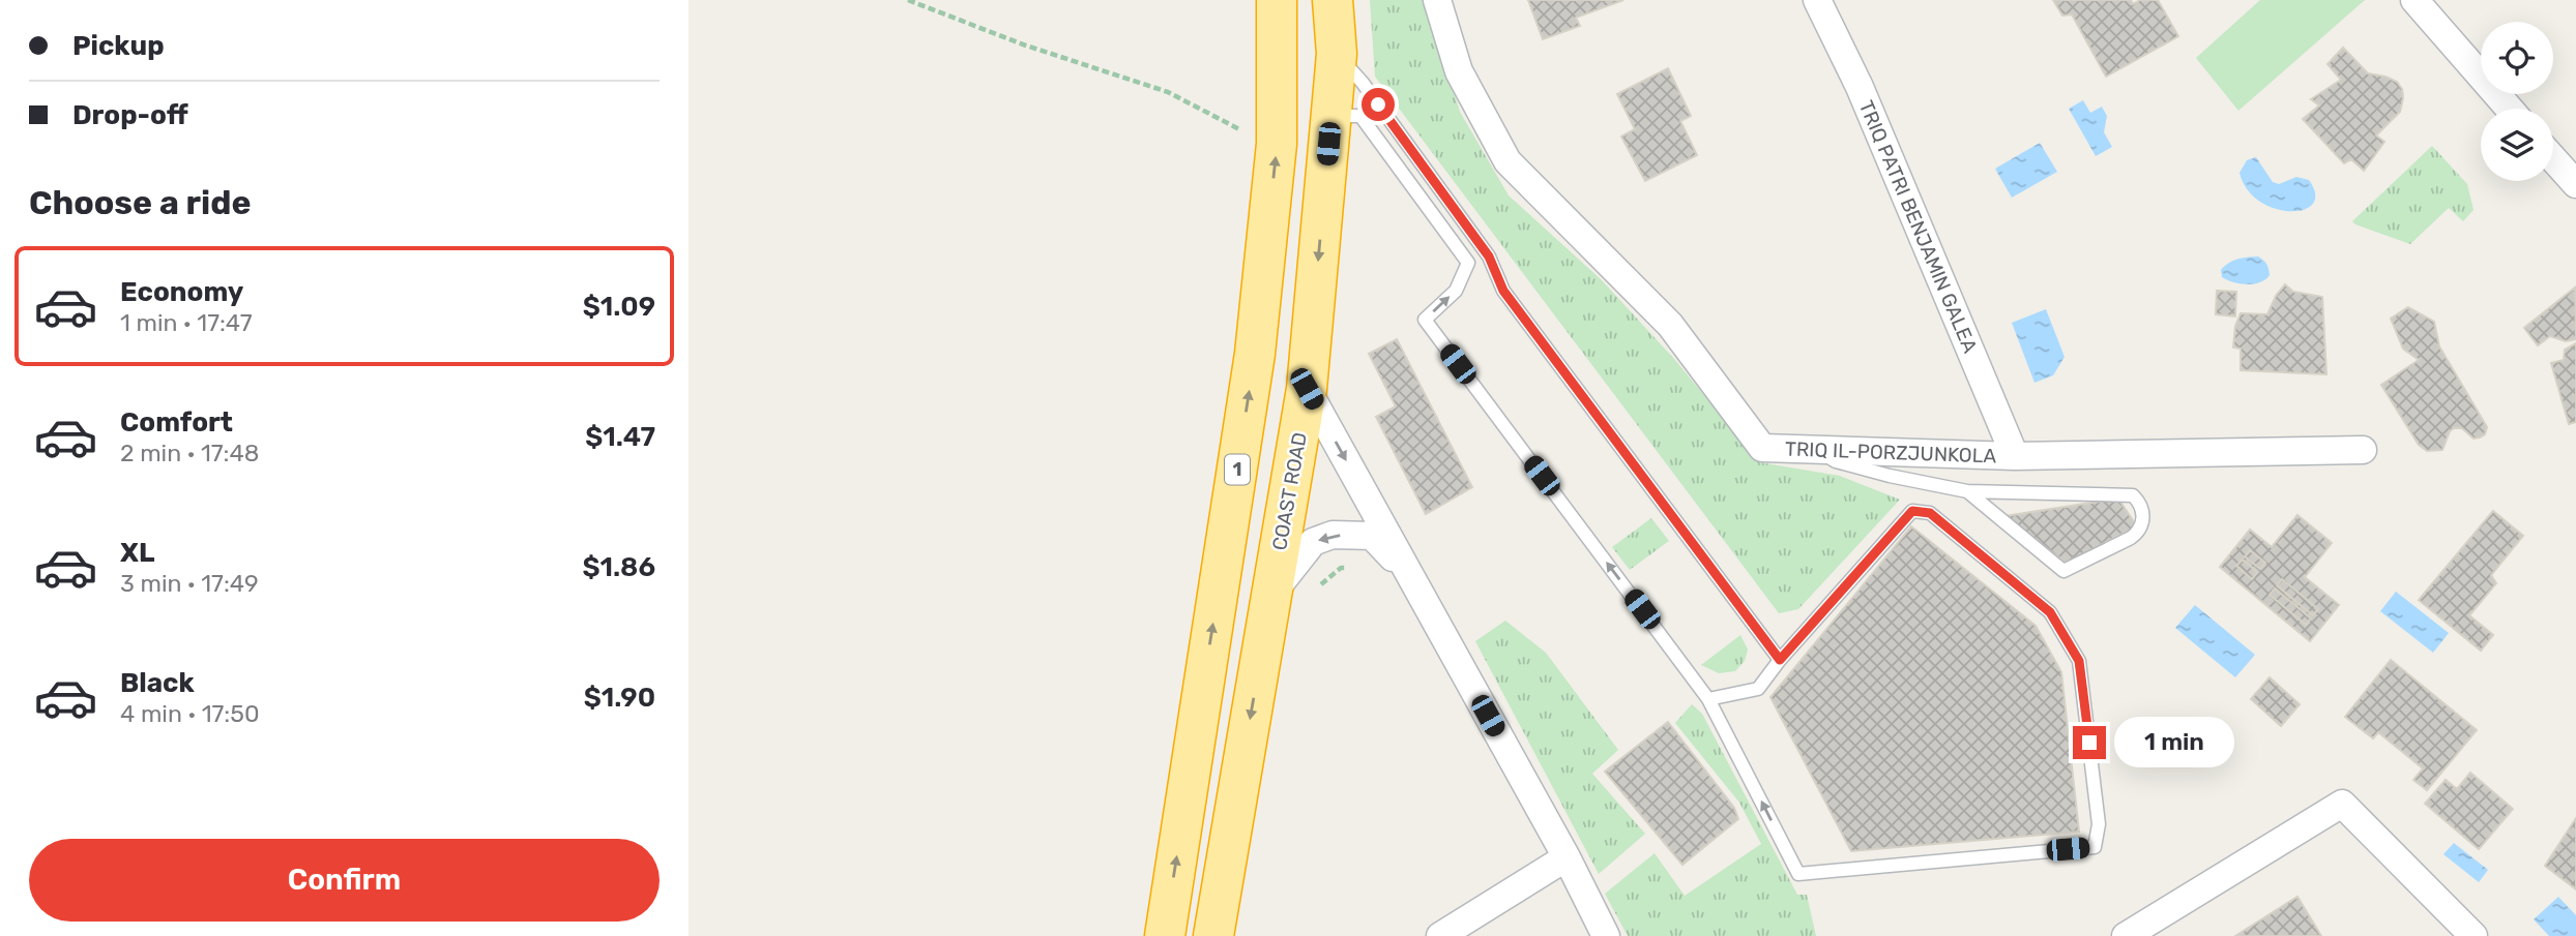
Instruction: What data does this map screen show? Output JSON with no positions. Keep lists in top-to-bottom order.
{
  "streets": {
    "highway": ["1", "COAST ROAD"],
    "street": ["TRIQ PATRI BENJAMIN GALEA", "TRIQ IL-PORZJUNKOLA"]
  },
  "crossings": [
    ["TRIQ PATRI BENJAMIN GALEA", "TRIQ IL-PORZJUNKOLA"]
  ],
  "page": {
    "banner": ["Pickup", "Drop-off"],
    "heading": "Choose a ride",
    "list": [
      {
        "name": "Economy",
        "note": "1 min · 17:47",
        "value": "$1.09"
      },
      {
        "name": "Comfort",
        "note": "2 min · 17:48",
        "value": "$1.47"
      },
      {
        "name": "XL",
        "note": "3 min · 17:49",
        "value": "$1.86"
      },
      {
        "name": "Black",
        "note": "4 min · 17:50",
        "value": "$1.90"
      }
    ],
    "bubble": "1 min",
    "buttons": "Confirm"
  }
}
